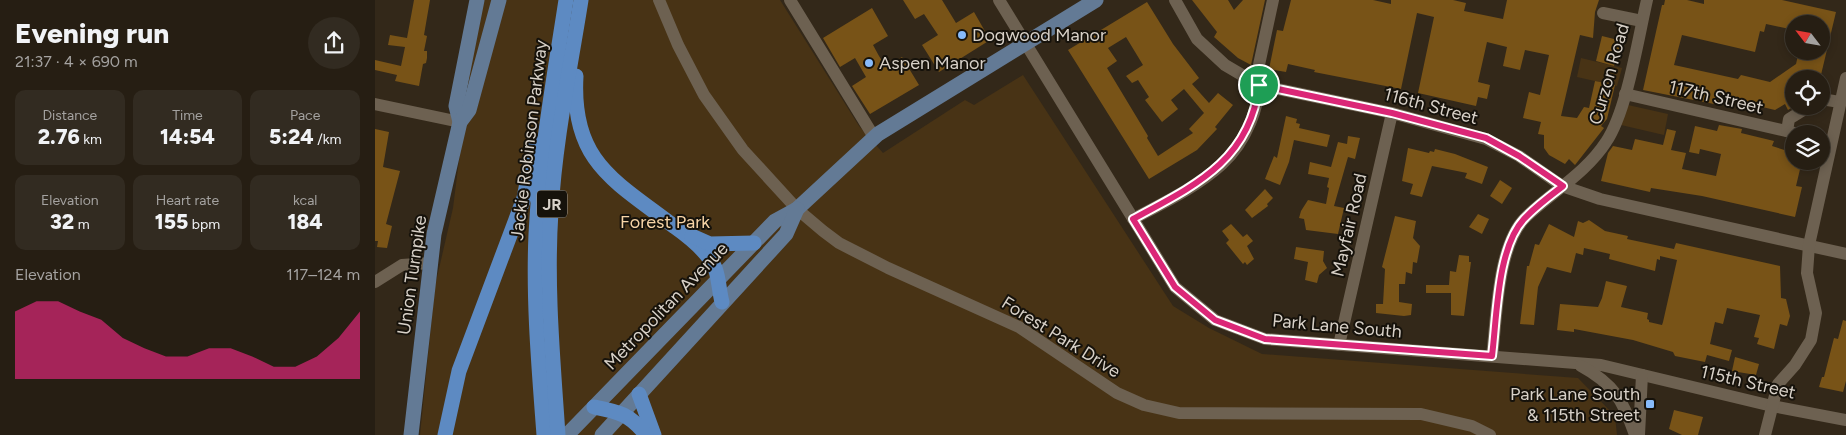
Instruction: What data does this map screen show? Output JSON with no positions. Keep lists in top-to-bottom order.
{
  "streets": {
    "highway": ["Jackie Robinson Parkway", "JR"],
    "main road": ["Union Turnpike", "Metropolitan Avenue"],
    "street": [
      "Curzon Road",
      "117th Street",
      "116th Street",
      "Mayfair Road",
      "Park Lane South",
      "Forest Park Drive",
      "115th Street"
    ]
  },
  "crossings": [
    ["Curzon Road", "117th Street"],
    ["Curzon Road", "116th Street"],
    ["Curzon Road", "Park Lane South"],
    ["116th Street", "Mayfair Road"],
    ["Mayfair Road", "Park Lane South"],
    ["Metropolitan Avenue", "Park Lane South"],
    ["Metropolitan Avenue", "Forest Park Drive"],
    ["Park Lane South", "115th Street"]
  ],
  "parks": ["Forest Park"],
  "places": {
    "other": ["Dogwood Manor", "Aspen Manor"],
    "transit": ["Park Lane South & 115th Street"]
  },
  "north": "top left",
  "page": {
    "heading": ["Evening run", "21:37 · 4 × 690 m"],
    "stats": [
      ["Distance", "2.76 km"],
      ["Time", "14:54"],
      ["Pace", "5:24 /km"],
      ["Elevation", "32 m"],
      ["Heart rate", "155 bpm"],
      ["kcal", "184"]
    ],
    "chart": ["Elevation", "117–124 m"]
  }
}
